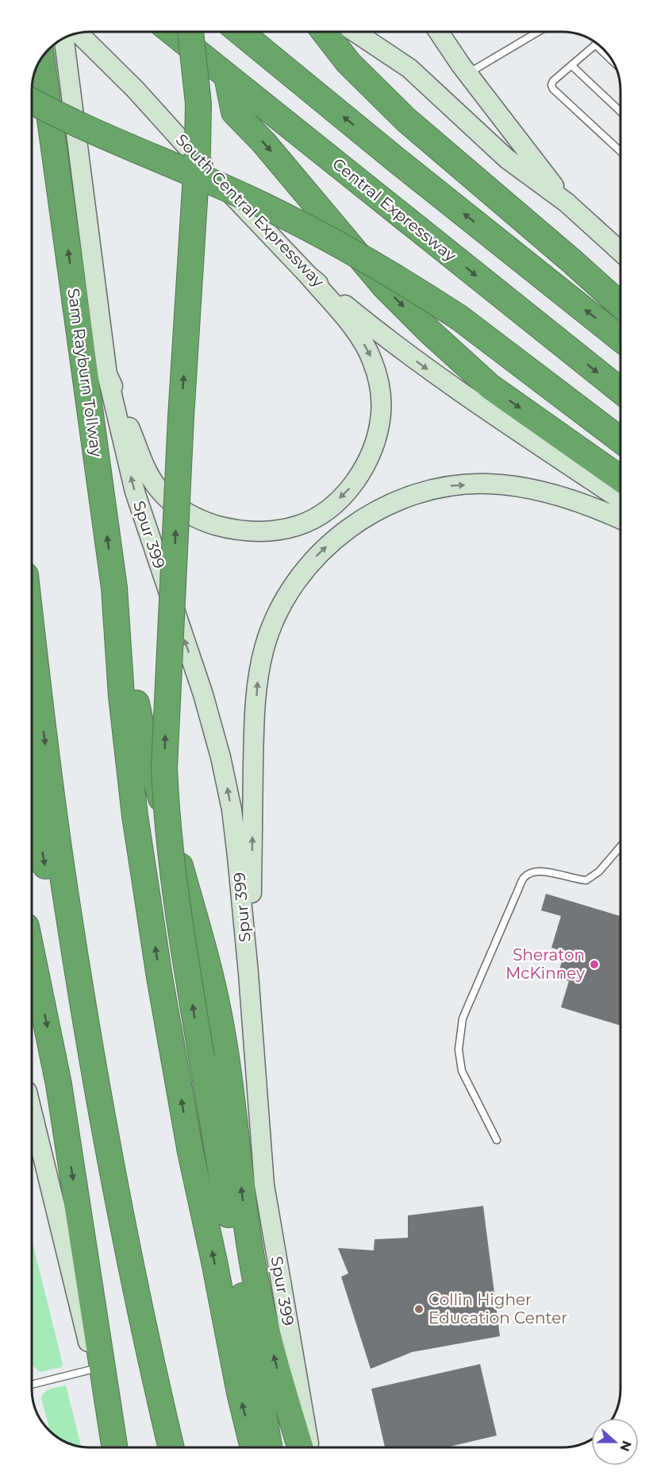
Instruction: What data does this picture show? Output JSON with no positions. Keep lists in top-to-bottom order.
{
  "streets": {
    "highway": ["Central Expressway", "Sam Rayburn Tollway"],
    "main road": ["South Central Expressway", "Spur 399"]
  },
  "one_way": ["South Central Expressway", "Spur 399"],
  "places": ["Sheraton McKinney", "Collin Higher Education Center"],
  "north": "right"
}
